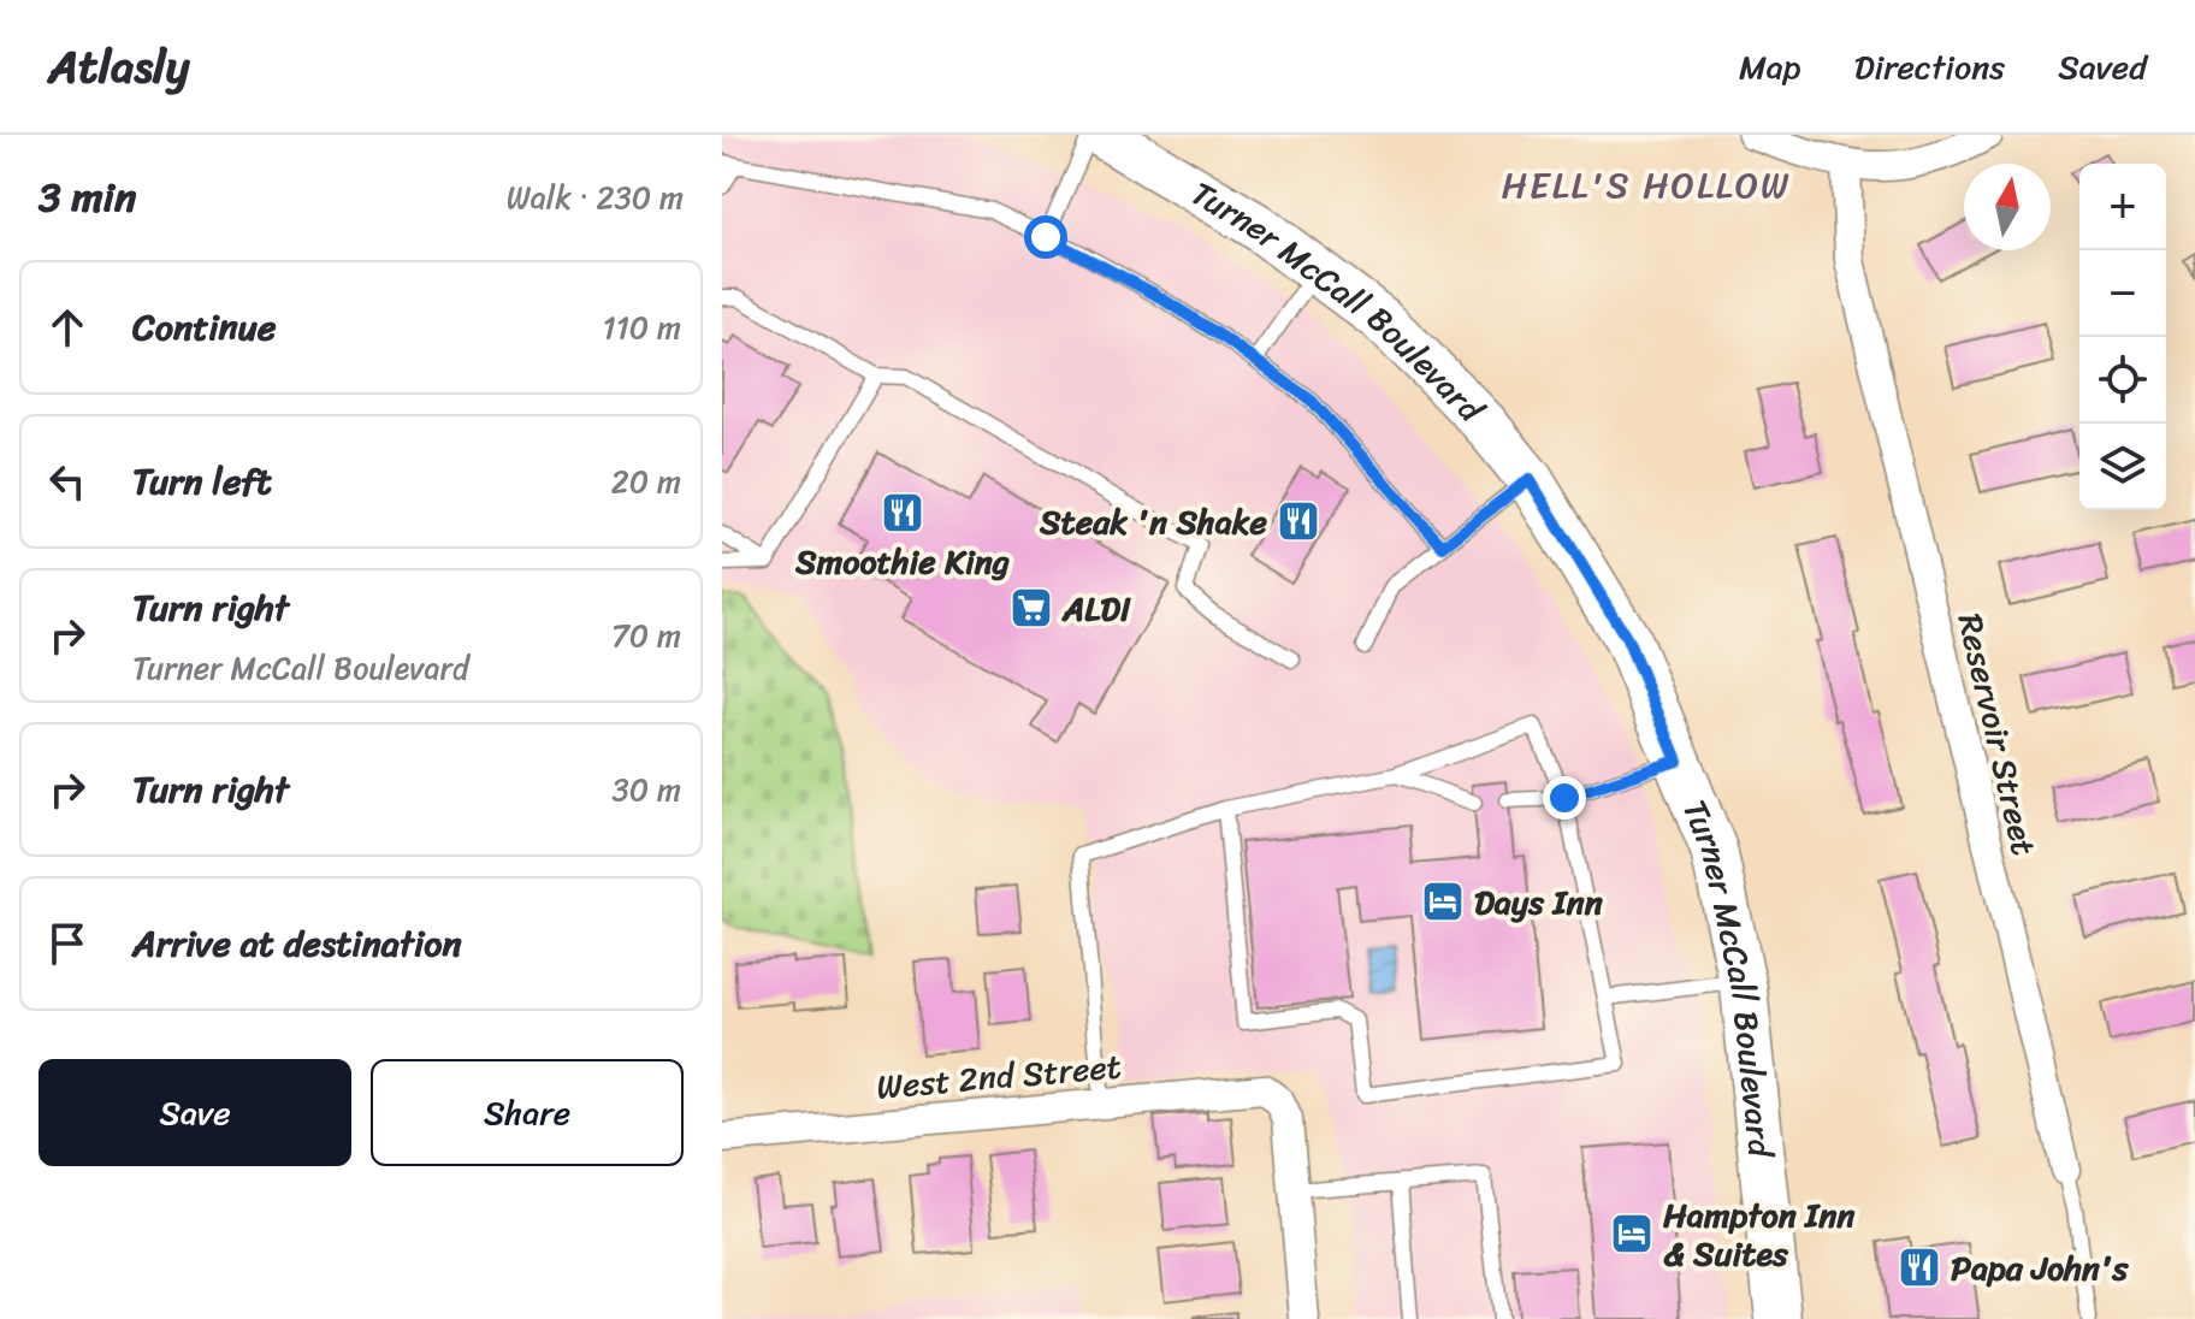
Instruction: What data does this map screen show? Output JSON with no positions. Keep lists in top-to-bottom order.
{
  "streets": {
    "main road": ["Turner McCall Boulevard"],
    "street": ["Reservoir Street", "West 2nd Street"]
  },
  "districts": ["HELL'S HOLLOW"],
  "places": {
    "restaurant": ["Smoothie King", "Steak 'n Shake", "Papa John's"],
    "supermarket": ["ALDI"],
    "hotel": ["Days Inn", "Hampton Inn & Suites"]
  },
  "north": "top",
  "page": {
    "header": "Atlasly",
    "nav": ["Map", "Directions", "Saved"],
    "heading": ["3 min", "Walk · 230 m"],
    "map_buttons": ["+", "−"],
    "list": [
      ["Continue", "110 m"],
      ["Turn left", "20 m"],
      ["Turn right", "Turner McCall Boulevard", "70 m"],
      ["Turn right", "30 m"],
      "Arrive at destination"
    ],
    "buttons": ["Save", "Share"]
  }
}
